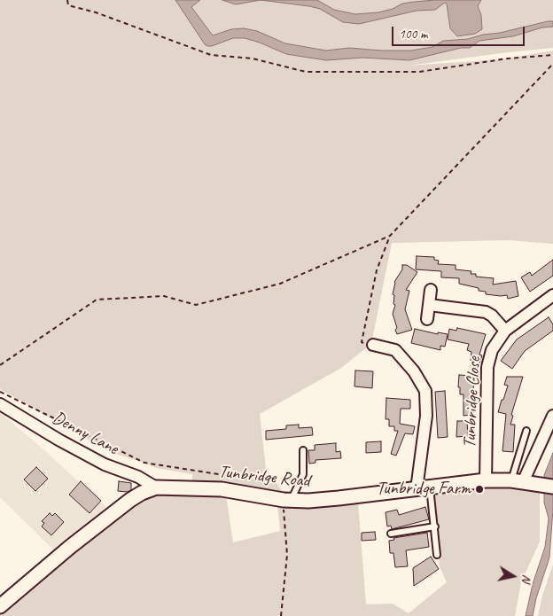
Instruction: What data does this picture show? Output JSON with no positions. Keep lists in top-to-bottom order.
{
  "streets": {
    "street": ["Tunbridge Close", "Denny Lane", "Tunbridge Road"]
  },
  "crossings": [
    ["Tunbridge Close", "Tunbridge Road"],
    ["Denny Lane", "Tunbridge Road"]
  ],
  "places": ["Tunbridge Farm"],
  "scale_bar": "100 m",
  "north": "right"
}
